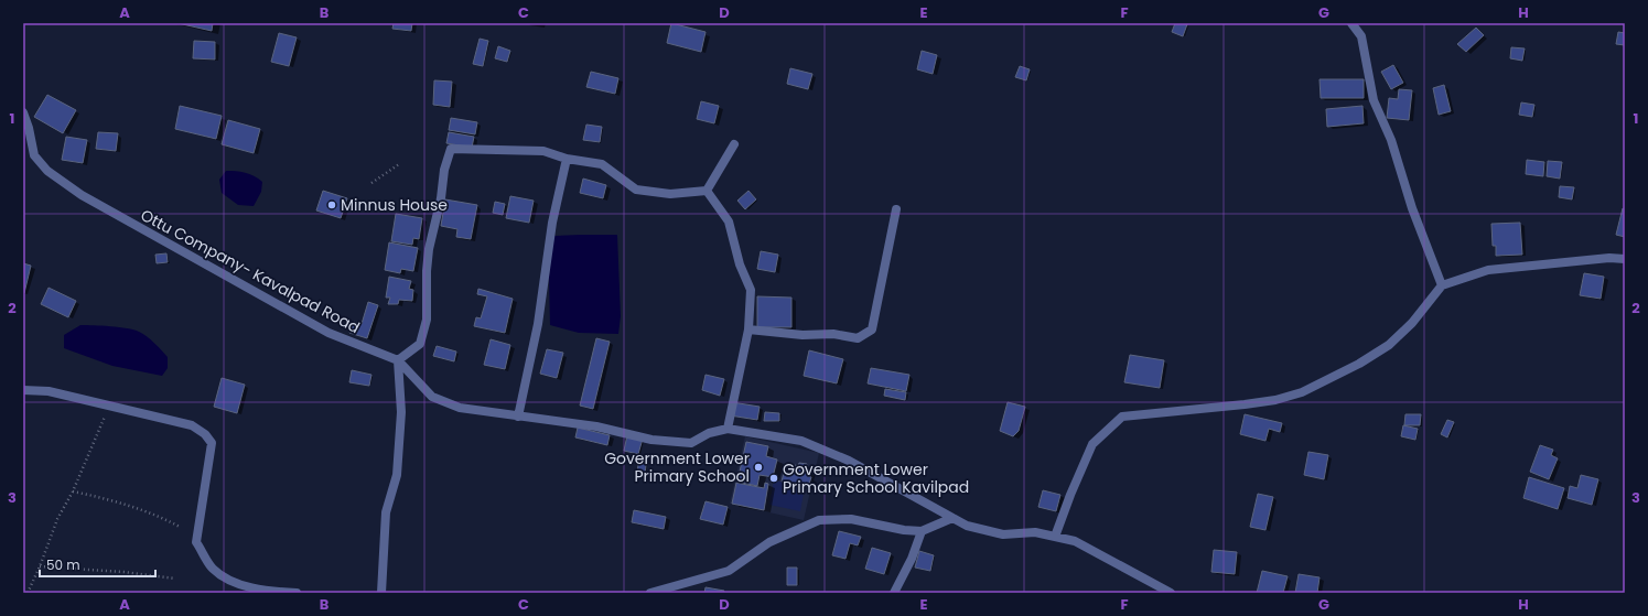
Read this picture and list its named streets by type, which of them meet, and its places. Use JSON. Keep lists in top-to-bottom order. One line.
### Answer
{"streets":{"street":["Ottu Company- Kavalpad Road"]},"places":["Minnus House","Government Lower Primary School","Government Lower Primary School Kavilpad"],"scale_bar":"50 m","grid":{"columns":["A","B","C","D","E","F","G","H"],"rows":["1","2","3"]}}
